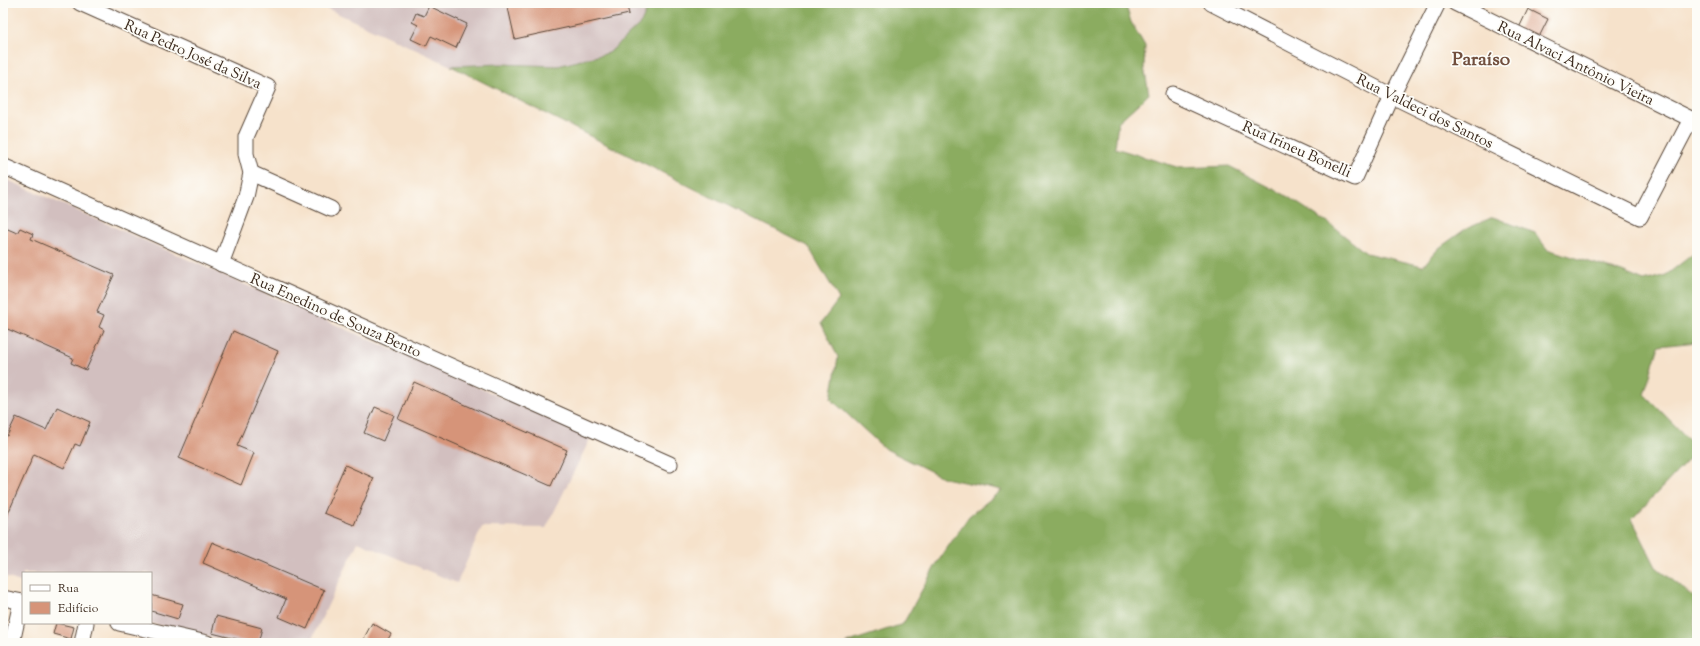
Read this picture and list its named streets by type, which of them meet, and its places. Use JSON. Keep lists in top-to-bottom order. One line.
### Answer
{"streets":{"street":["Rua Pedro José da Silva","Rua Alvaci Antônio Vieira","Rua Valdeci dos Santos","Rua Irineu Bonelli","Rua Enedino de Souza Bento"]},"crossings":[["Rua Pedro José da Silva","Rua Enedino de Souza Bento"],["Rua Alvaci Antônio Vieira","Rua Valdeci dos Santos"],["Rua Valdeci dos Santos","Rua Irineu Bonelli"]],"districts":["Paraíso"],"legend":["Rua","Edifício"]}
